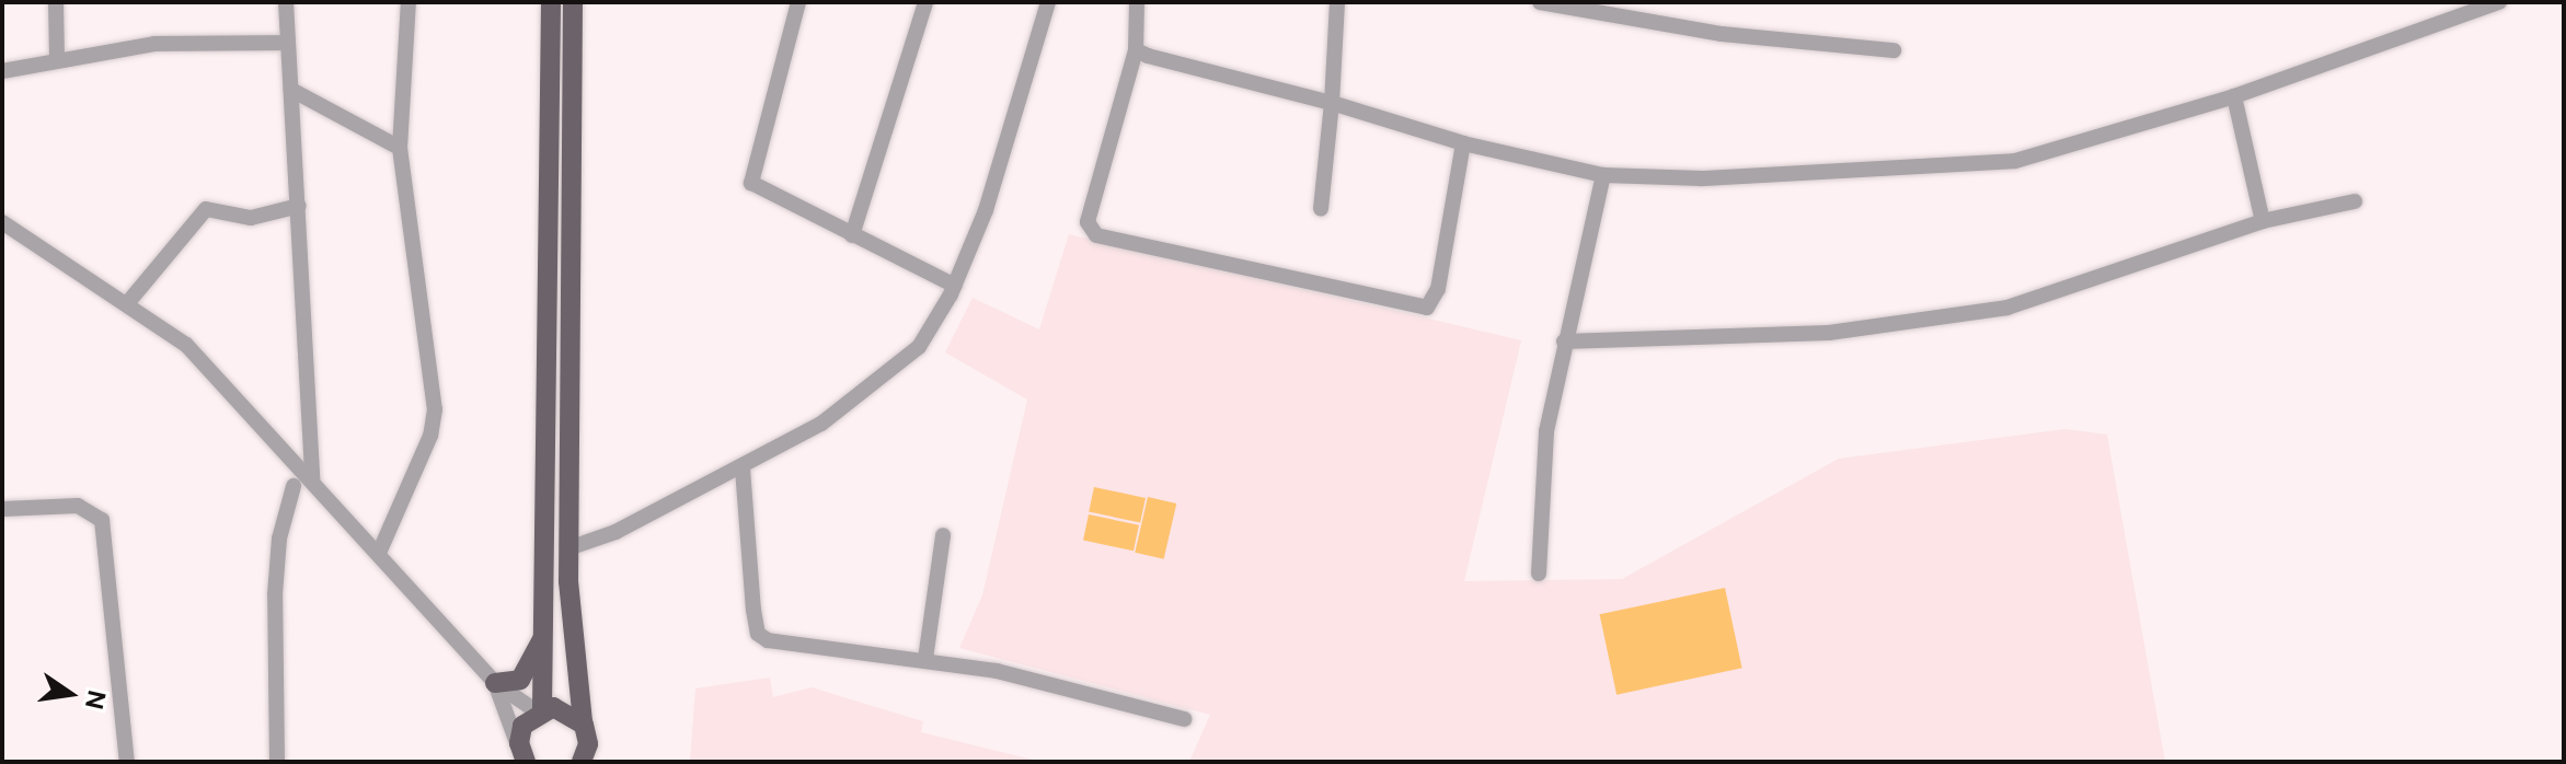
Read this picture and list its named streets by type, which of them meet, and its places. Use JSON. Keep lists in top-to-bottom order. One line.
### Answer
{"north":"right"}
